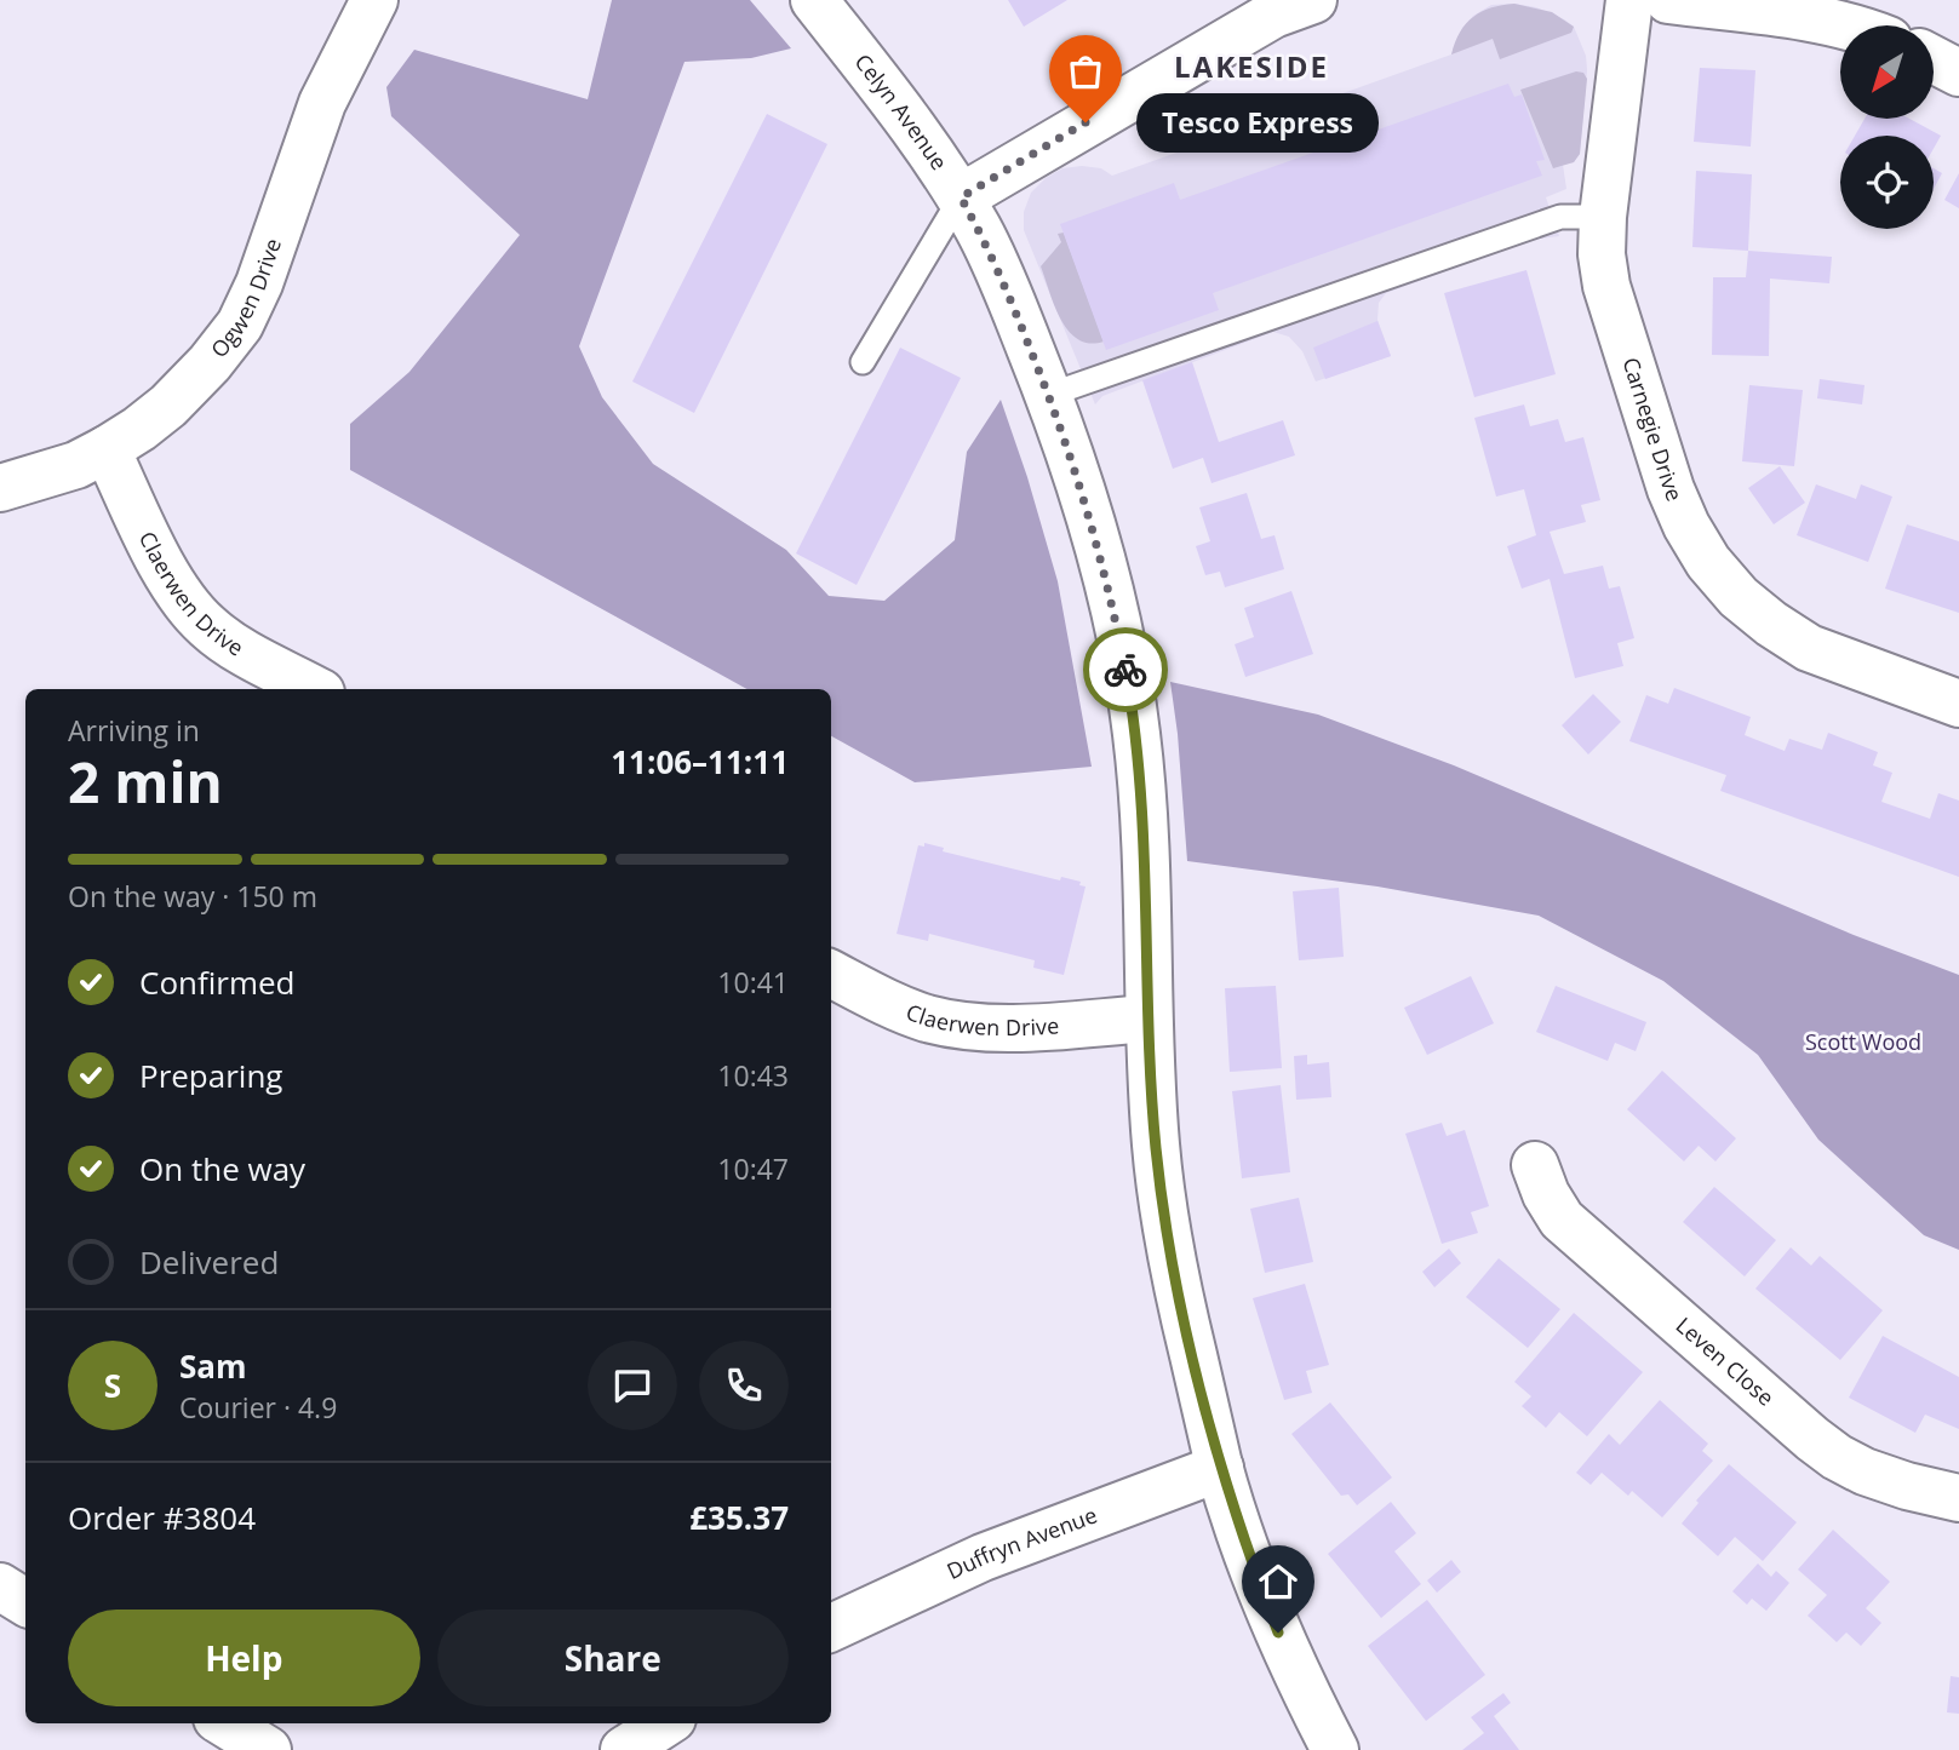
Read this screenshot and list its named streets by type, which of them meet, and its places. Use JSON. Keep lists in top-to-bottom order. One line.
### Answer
{"streets":{"street":["Celyn Avenue","Ogwen Drive","Carnegie Drive","Claerwen Drive","Leven Close","Duffryn Avenue"]},"crossings":[["Celyn Avenue","Claerwen Drive"],["Celyn Avenue","Duffryn Avenue"],["Ogwen Drive","Claerwen Drive"]],"districts":["LAKESIDE"],"parks":["Scott Wood"],"places":["Tesco Express"],"north":"bottom left","page":{"bubble":"Tesco Express","heading":["2 min","Arriving in","11:06–11:11"],"panel":["Sam","Courier · 4.9","Order #3804","£35.37"],"bar":"On the way · 150 m","list":[["Confirmed","10:41"],["Preparing","10:43"],["On the way","10:47"],"Delivered"],"round":"S","buttons":["Help","Share"]}}
